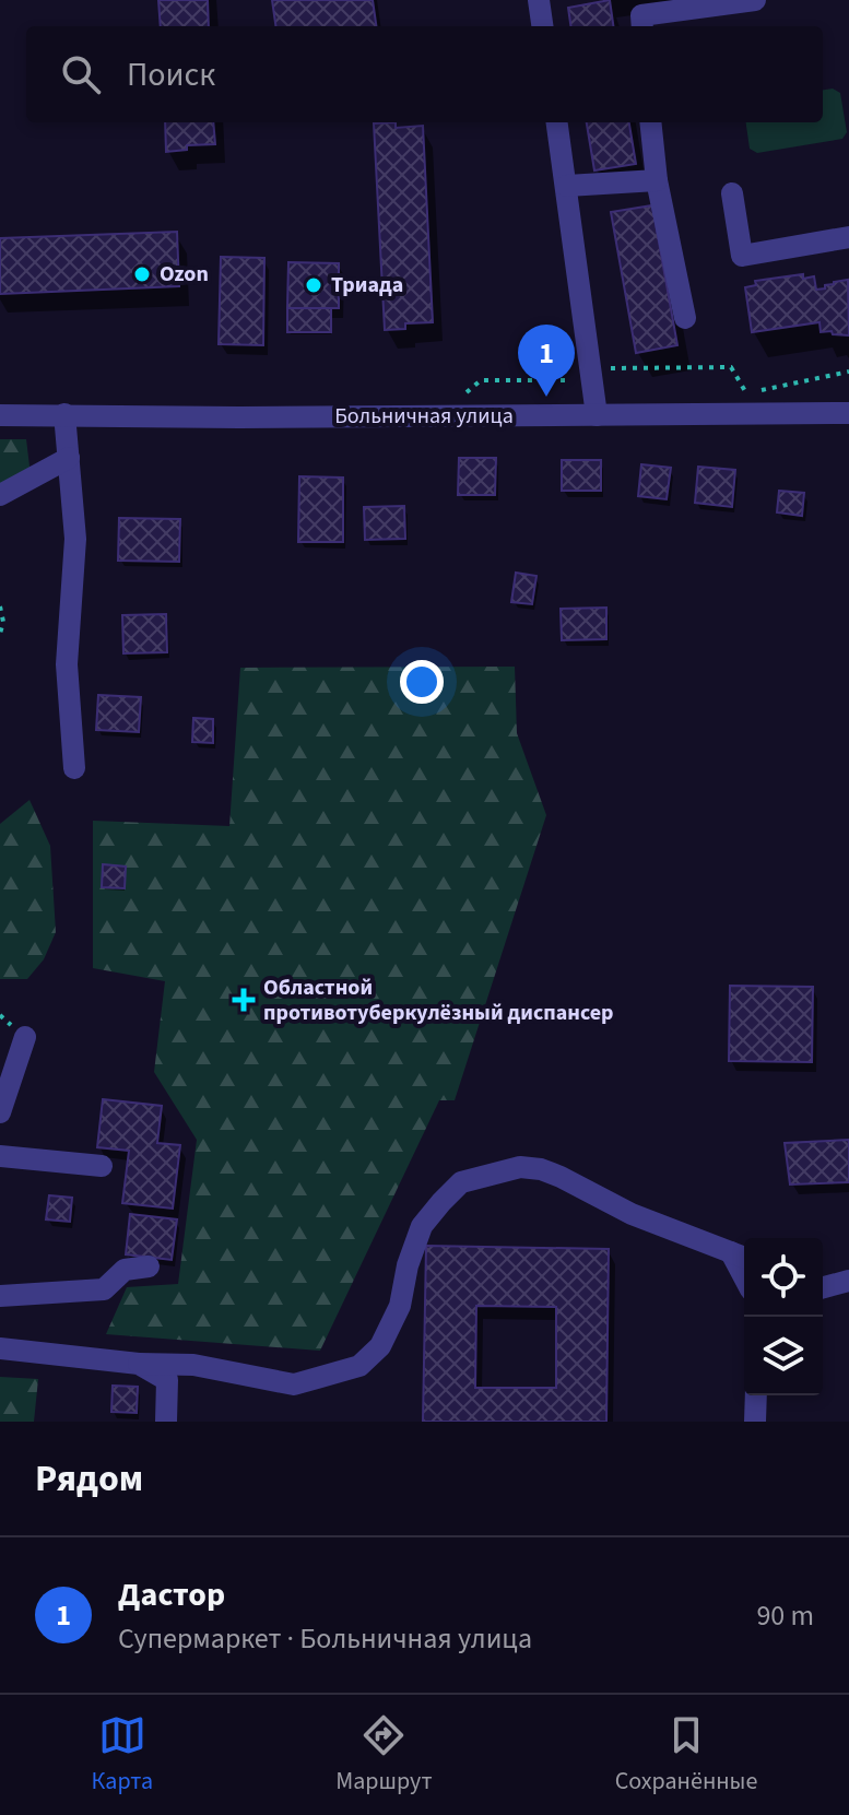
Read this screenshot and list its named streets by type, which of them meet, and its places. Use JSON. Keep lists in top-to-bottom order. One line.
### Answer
{"streets":{"street":["Больничная улица"]},"places":{"other":["Ozon","Триада"],"health":["Областной противотуберкулёзный диспансер"]},"page":{"search":"Поиск","pins":"1","heading":"Рядом","list":[{"mark":"1","name":"Дастор","note":"Супермаркет · Больничная улица","value":"90 m"}],"nav":["Карта","Маршрут","Сохранённые"]}}
